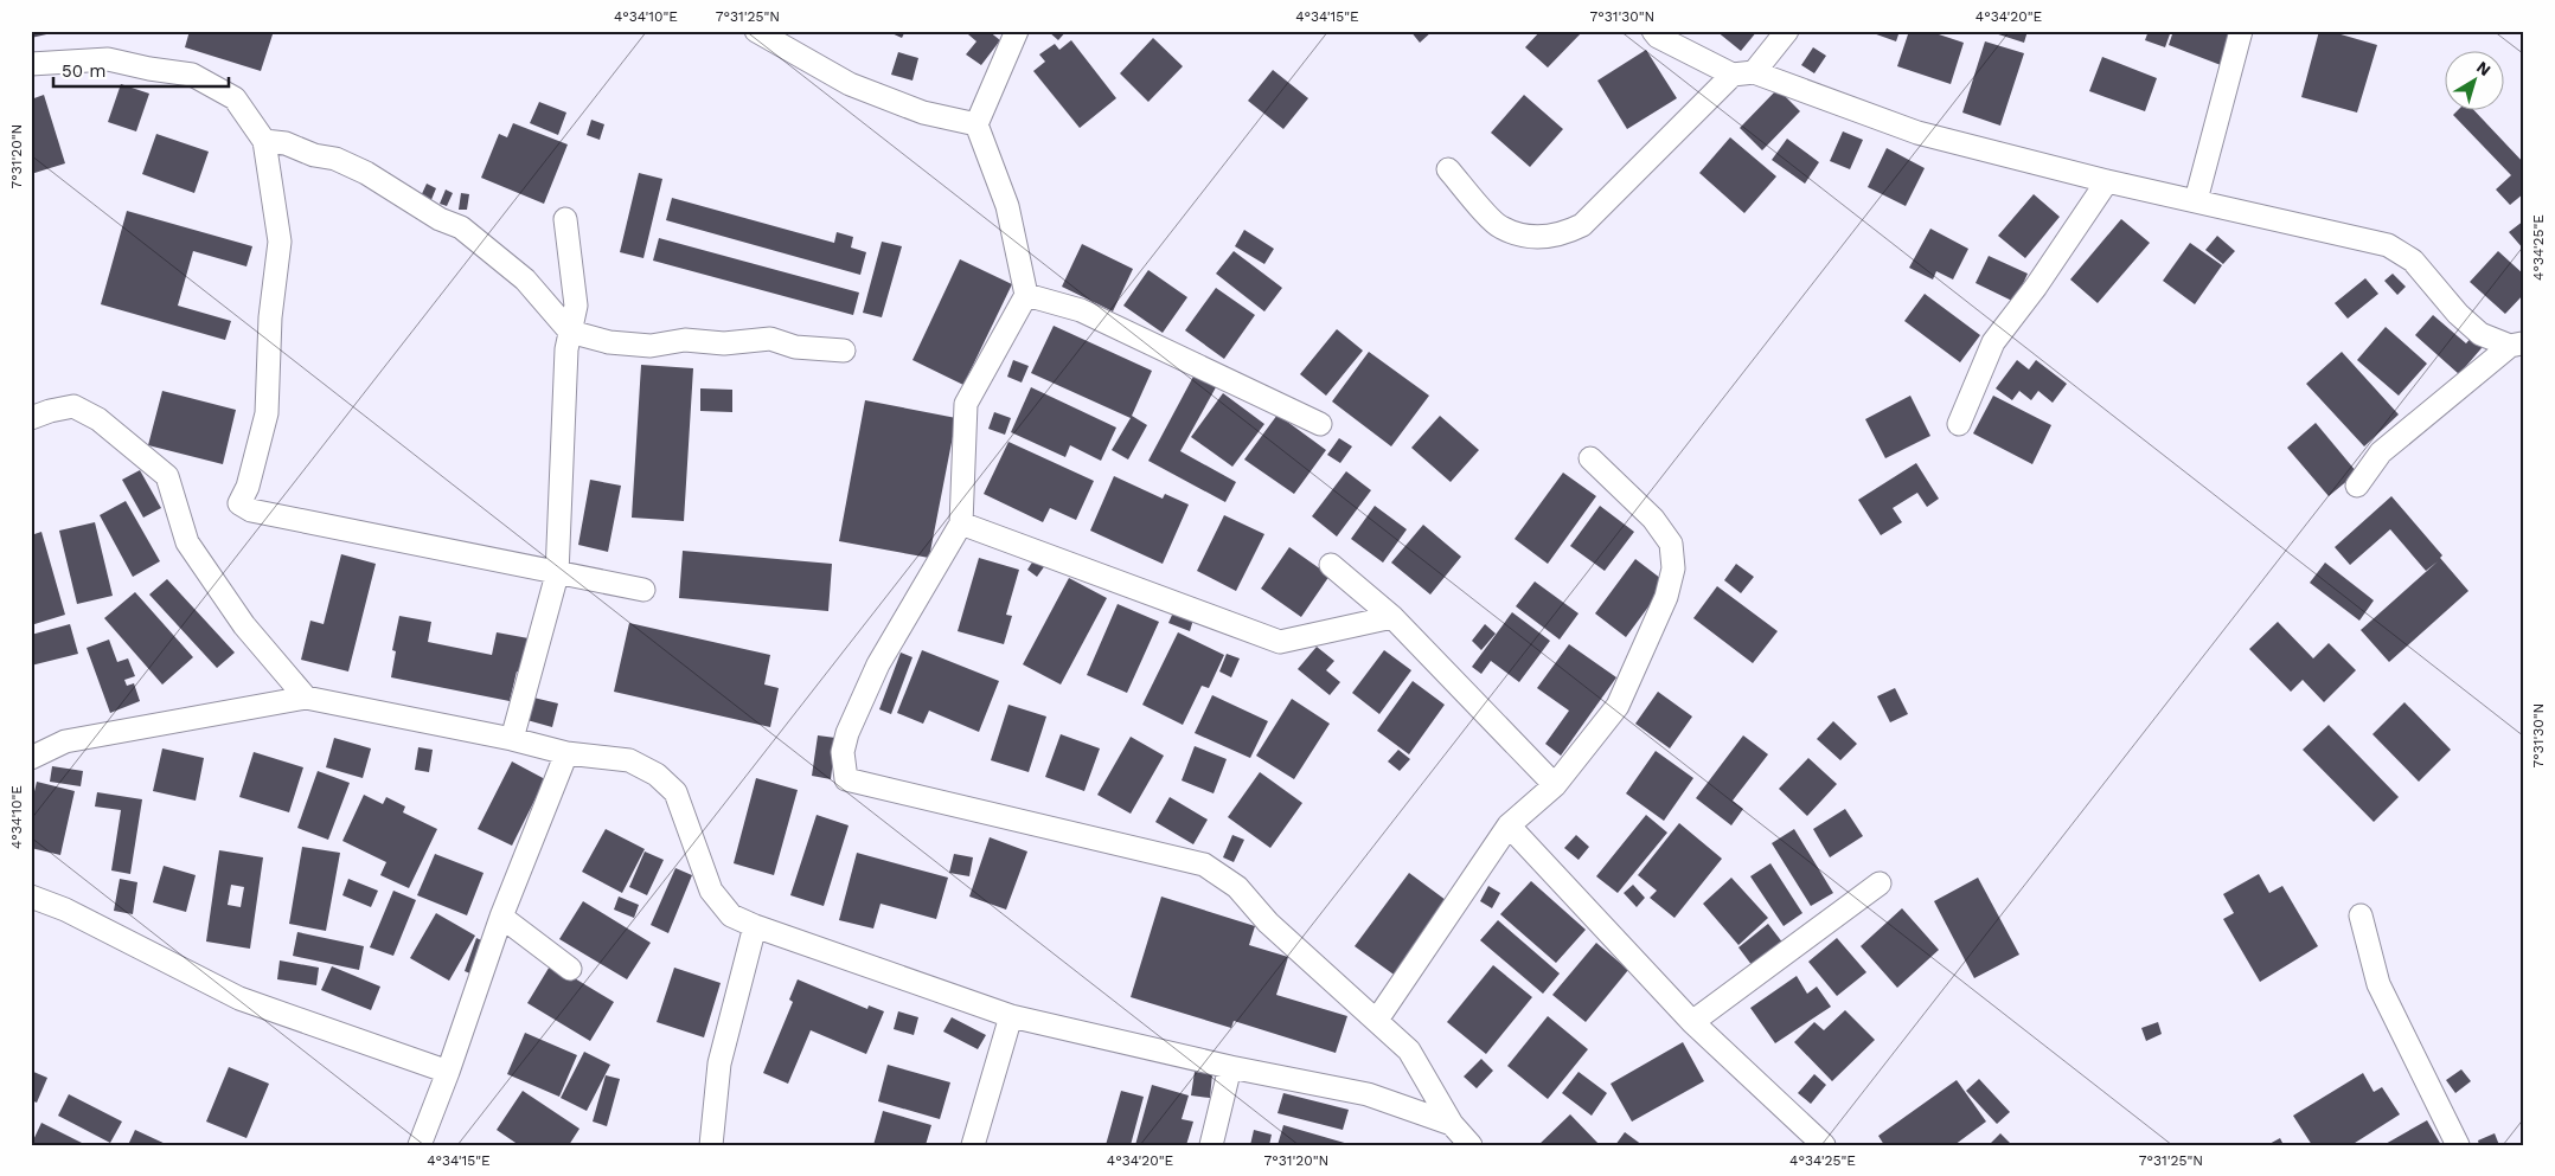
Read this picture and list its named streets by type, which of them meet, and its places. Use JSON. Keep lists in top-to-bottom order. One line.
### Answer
{"scale_bar":"50 m","north":"top right","coordinates":["4°34'10\"E","7°31'25\"N","4°34'15\"E","7°31'30\"N","4°34'20\"E","7°31'20\"N","4°34'25\"E"]}
